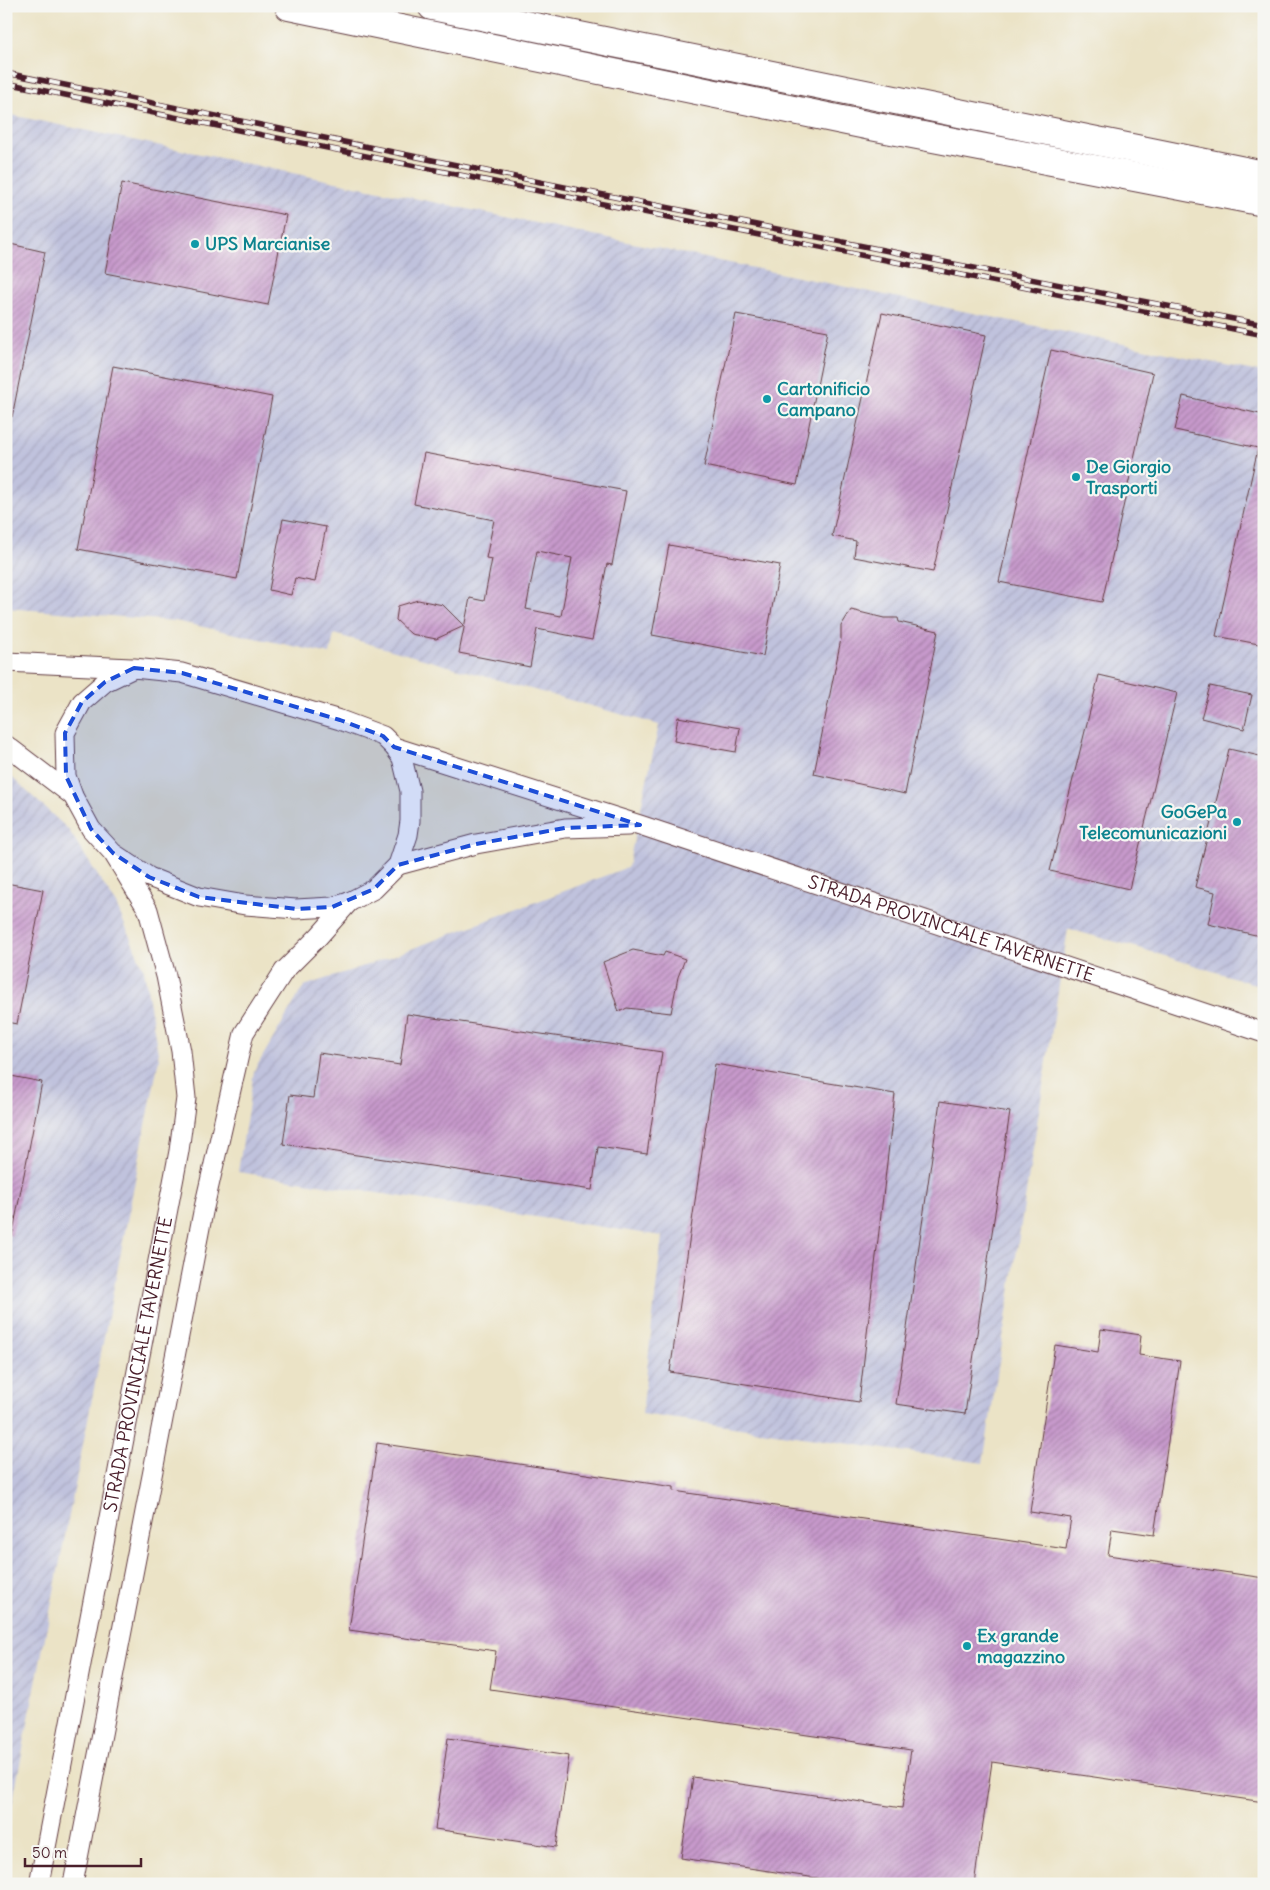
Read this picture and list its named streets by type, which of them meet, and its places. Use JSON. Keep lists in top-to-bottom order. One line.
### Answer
{"streets":{"street":["STRADA PROVINCIALE TAVERNETTE"]},"places":["UPS Marcianise","Cartonificio Campano","De Giorgio Trasporti","GoGePa Telecomunicazioni","Ex grande magazzino"],"scale_bar":"50 m"}
